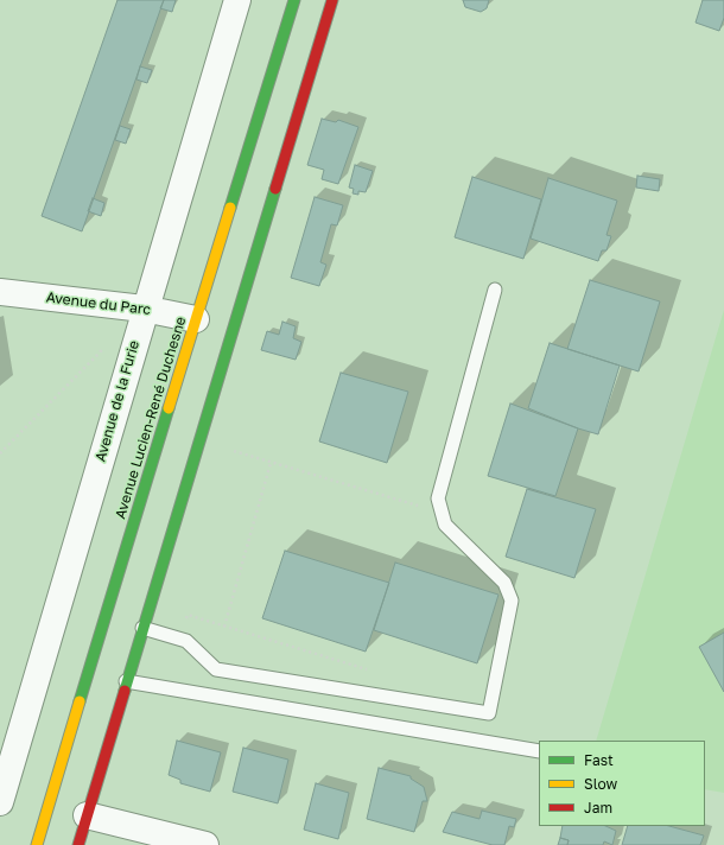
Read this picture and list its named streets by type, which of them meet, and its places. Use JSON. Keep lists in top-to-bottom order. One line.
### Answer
{"streets":{"main road":["Avenue Lucien-René Duchesne"],"street":["Avenue du Parc","Avenue de la Furie"]},"crossings":[["Avenue du Parc","Avenue de la Furie"],["Avenue du Parc","Avenue Lucien-René Duchesne"]],"legend":["Fast","Slow","Jam"]}
